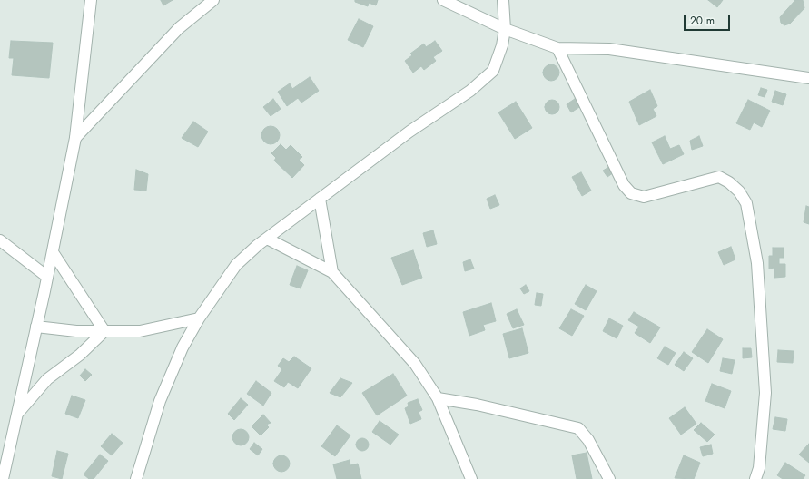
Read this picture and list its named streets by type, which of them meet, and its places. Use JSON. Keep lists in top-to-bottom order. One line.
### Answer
{"scale_bar":"20 m"}
